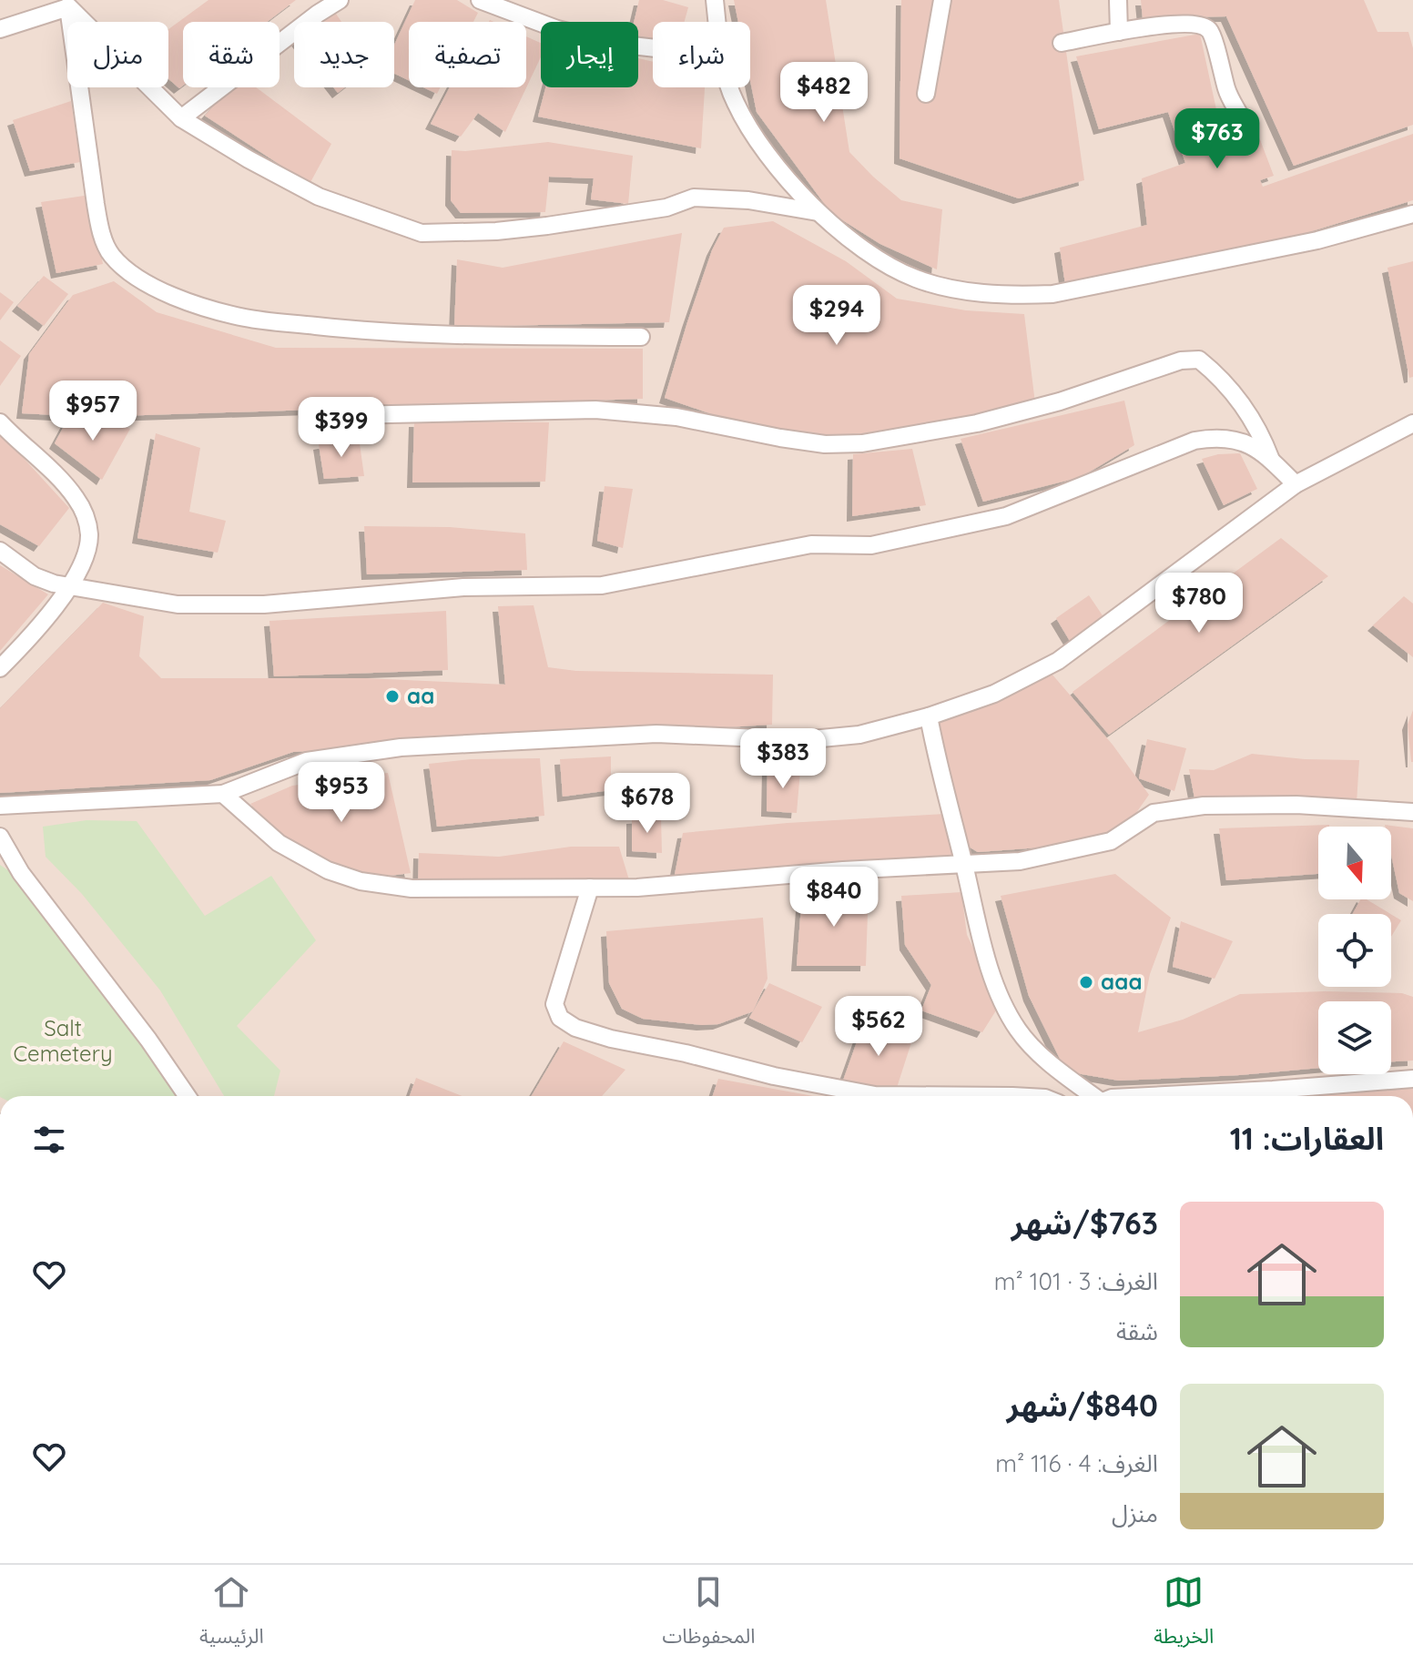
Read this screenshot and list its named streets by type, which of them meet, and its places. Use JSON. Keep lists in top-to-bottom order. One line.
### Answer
{"parks":["Salt Cemetery"],"places":["aa","aaa"],"north":"bottom","page":{"chip":["شراء","إيجار","تصفية","جديد","شقة","منزل"],"price":["$482","$763","$294","$957","$399","$780","$383","$953","$678","$840","$562"],"heading":"العقارات: 11","list":[{"name":"$763/شهر","note":"الغرف: 3 · 101 m² · شقة"},{"name":"$840/شهر","note":"الغرف: 4 · 116 m² · منزل"}],"tabs":["الخريطة","المحفوظات","الرئيسية"]}}
